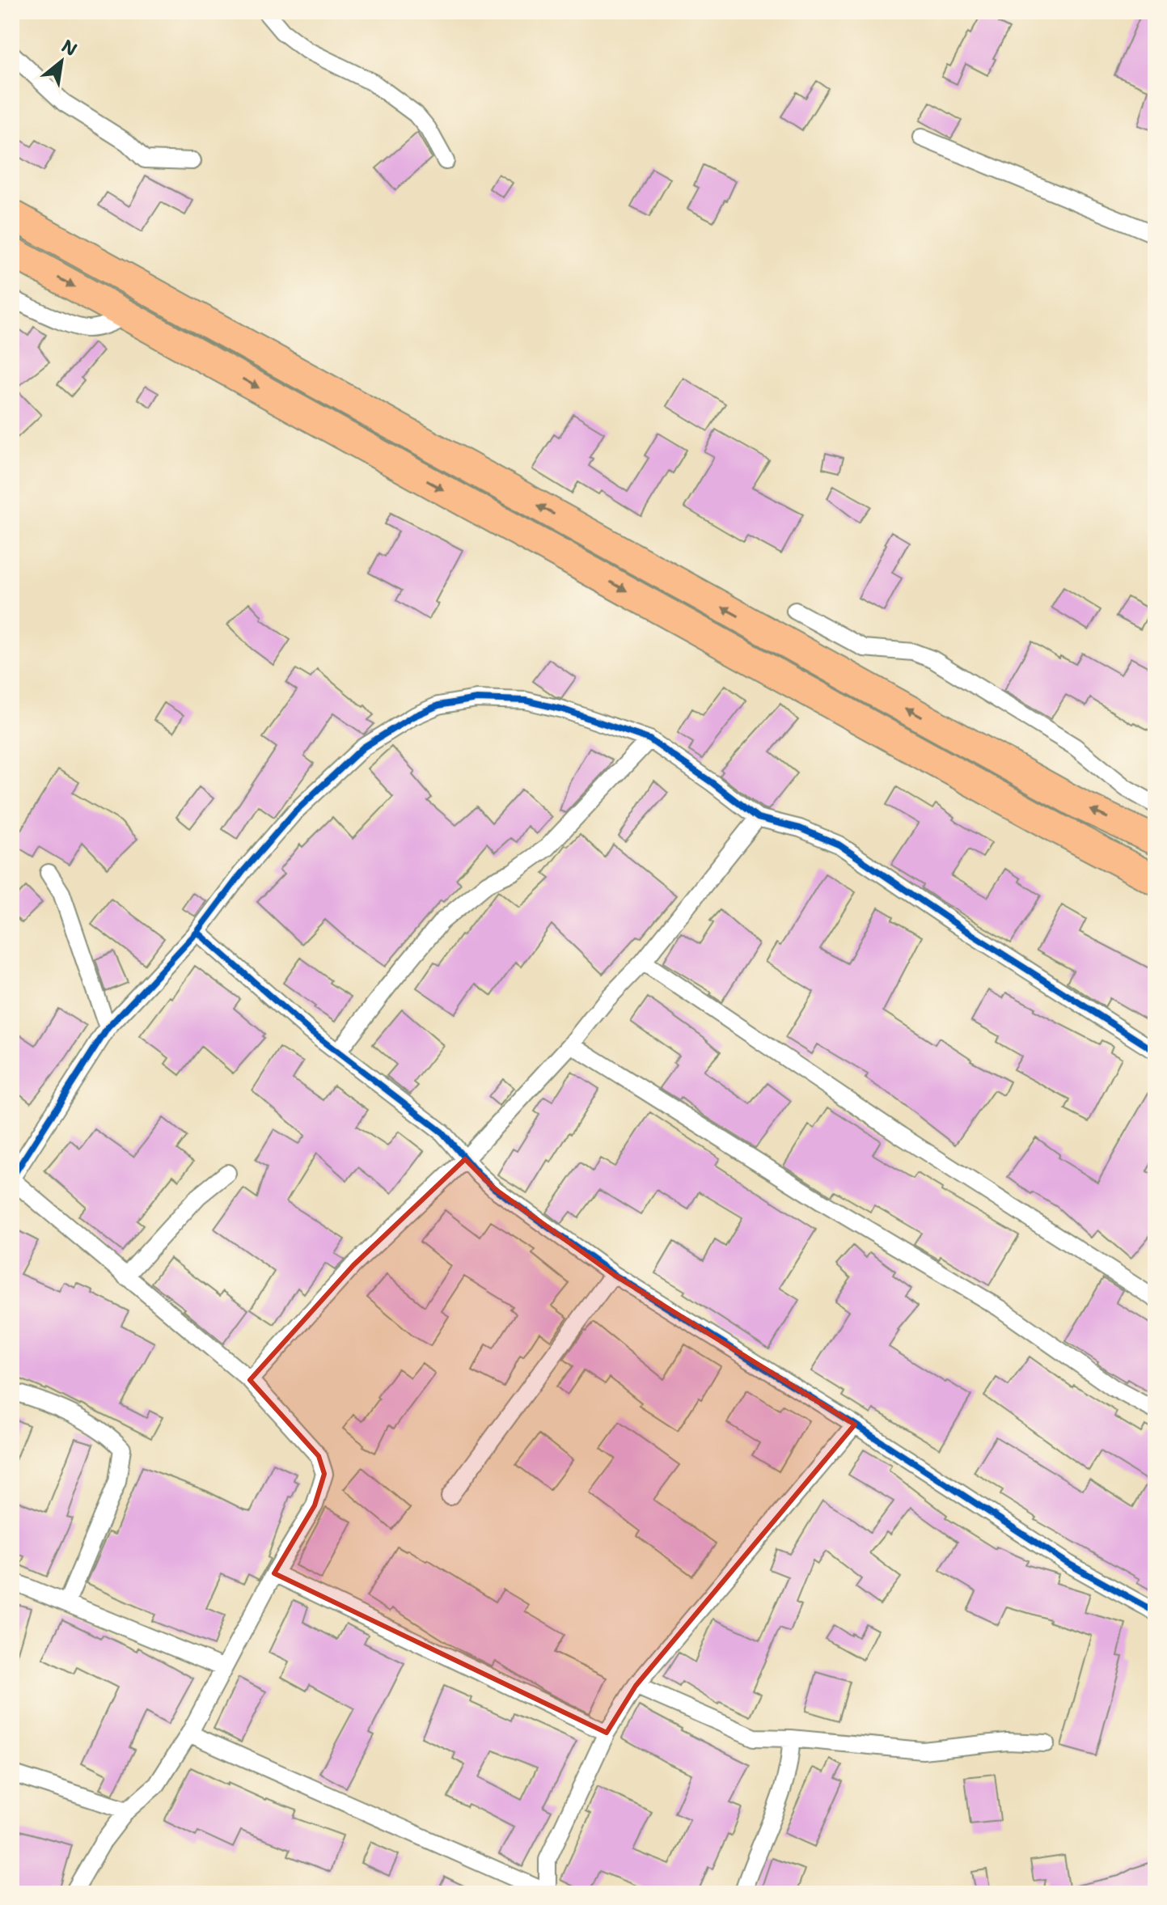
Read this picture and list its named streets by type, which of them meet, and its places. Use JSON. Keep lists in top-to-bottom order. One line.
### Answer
{"north":"top right"}
